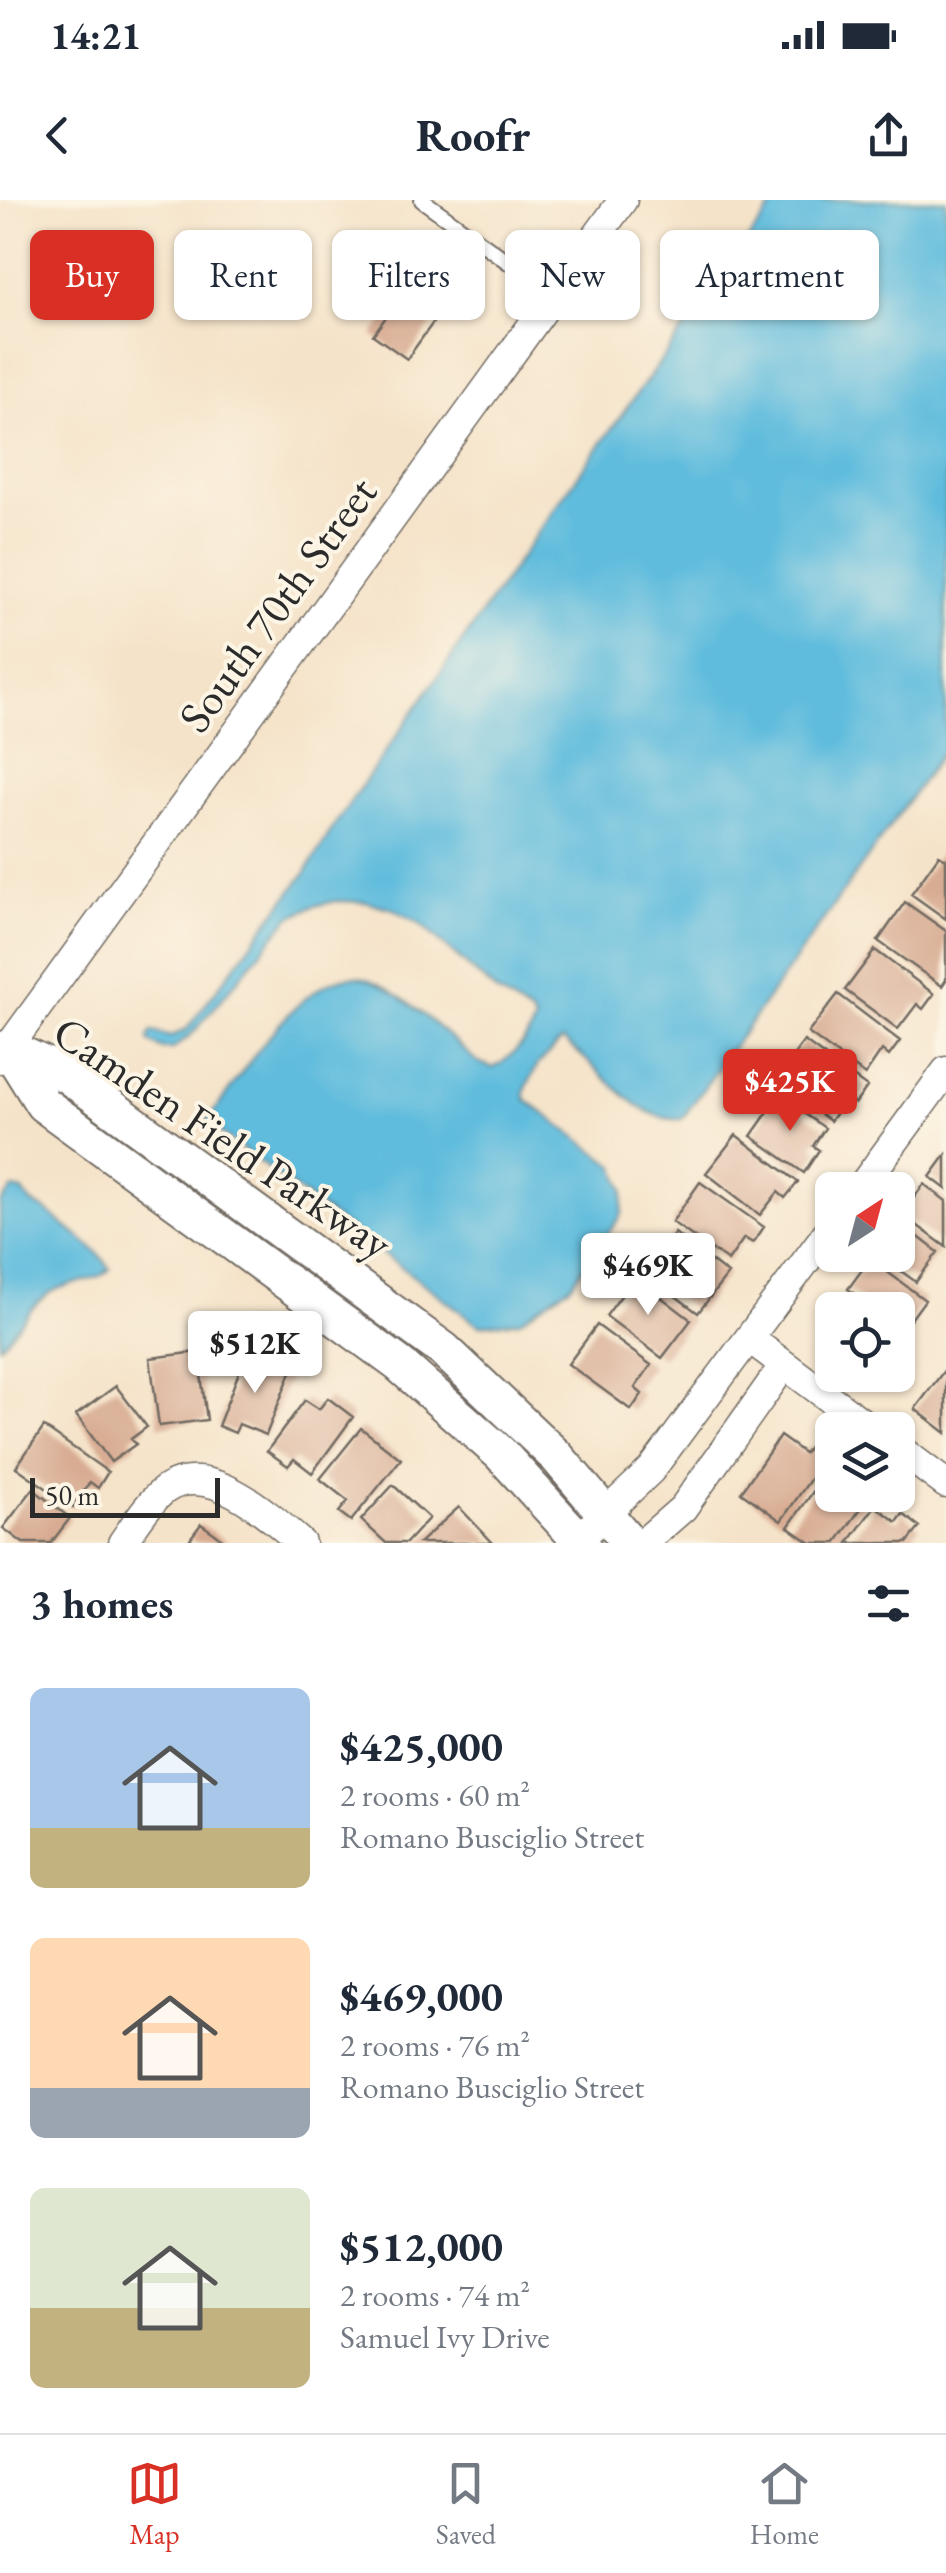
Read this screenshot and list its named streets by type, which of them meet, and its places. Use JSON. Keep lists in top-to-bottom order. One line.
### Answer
{"streets":{"street":["South 70th Street","Camden Field Parkway"]},"crossings":[["South 70th Street","Camden Field Parkway"]],"scale_bar":"50 m","north":"top right","page":{"status":"14:21","header":"Roofr","chip":["Buy","Rent","Filters","New","Apartment"],"price":["$425K","$469K","$512K"],"scale":"50 m","heading":"3 homes","list":[{"name":"$425,000","note":"2 rooms · 60 m² · Romano Busciglio Street"},{"name":"$469,000","note":"2 rooms · 76 m² · Romano Busciglio Street"},{"name":"$512,000","note":"2 rooms · 74 m² · Samuel Ivy Drive"}],"tabs":["Map","Saved","Home"]}}
